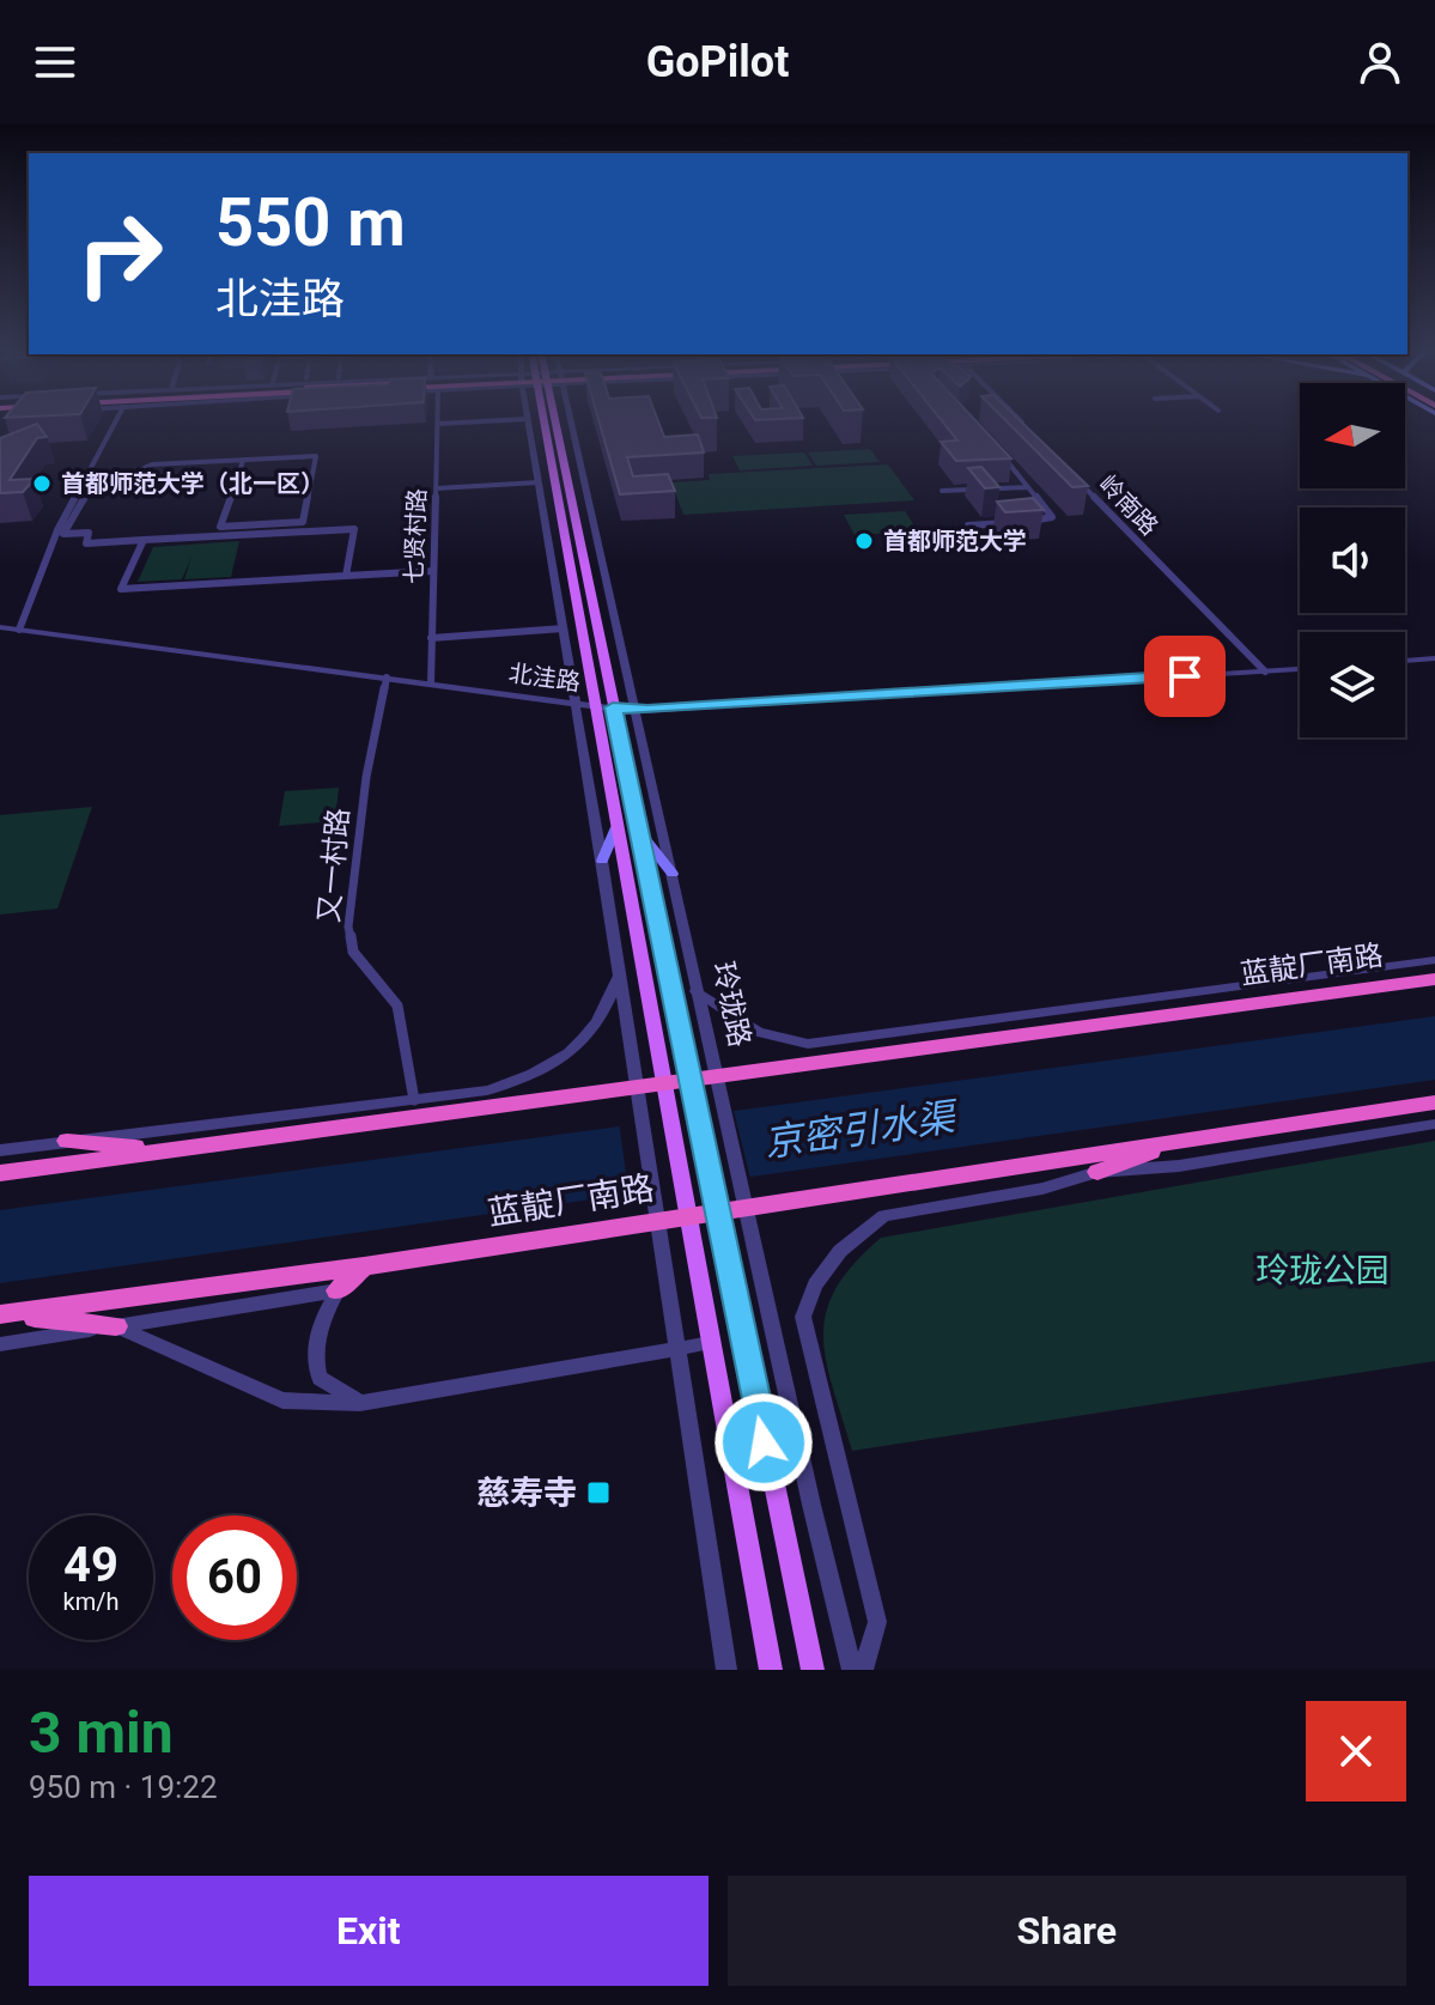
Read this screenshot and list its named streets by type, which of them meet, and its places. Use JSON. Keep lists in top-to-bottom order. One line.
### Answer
{"streets":{"highway":["蓝靛厂南路"],"main road":["玲珑路"],"street":["岭南路","七贤村路","北洼路","又一村路"]},"crossings":[["岭南路","北洼路"],["七贤村路","北洼路"],["北洼路","又一村路"],["北洼路","玲珑路"]],"water":["京密引水渠"],"parks":["玲珑公园"],"places":{"other":["首都师范大学（北一区）","首都师范大学"],"transit":["慈寿寺"]},"north":"left","page":{"header":"GoPilot","turn":["550 m","北洼路"],"speed":"49 km/h","limit":"60","heading":["3 min","950 m · 19:22"],"buttons":["Exit","Share"]}}
